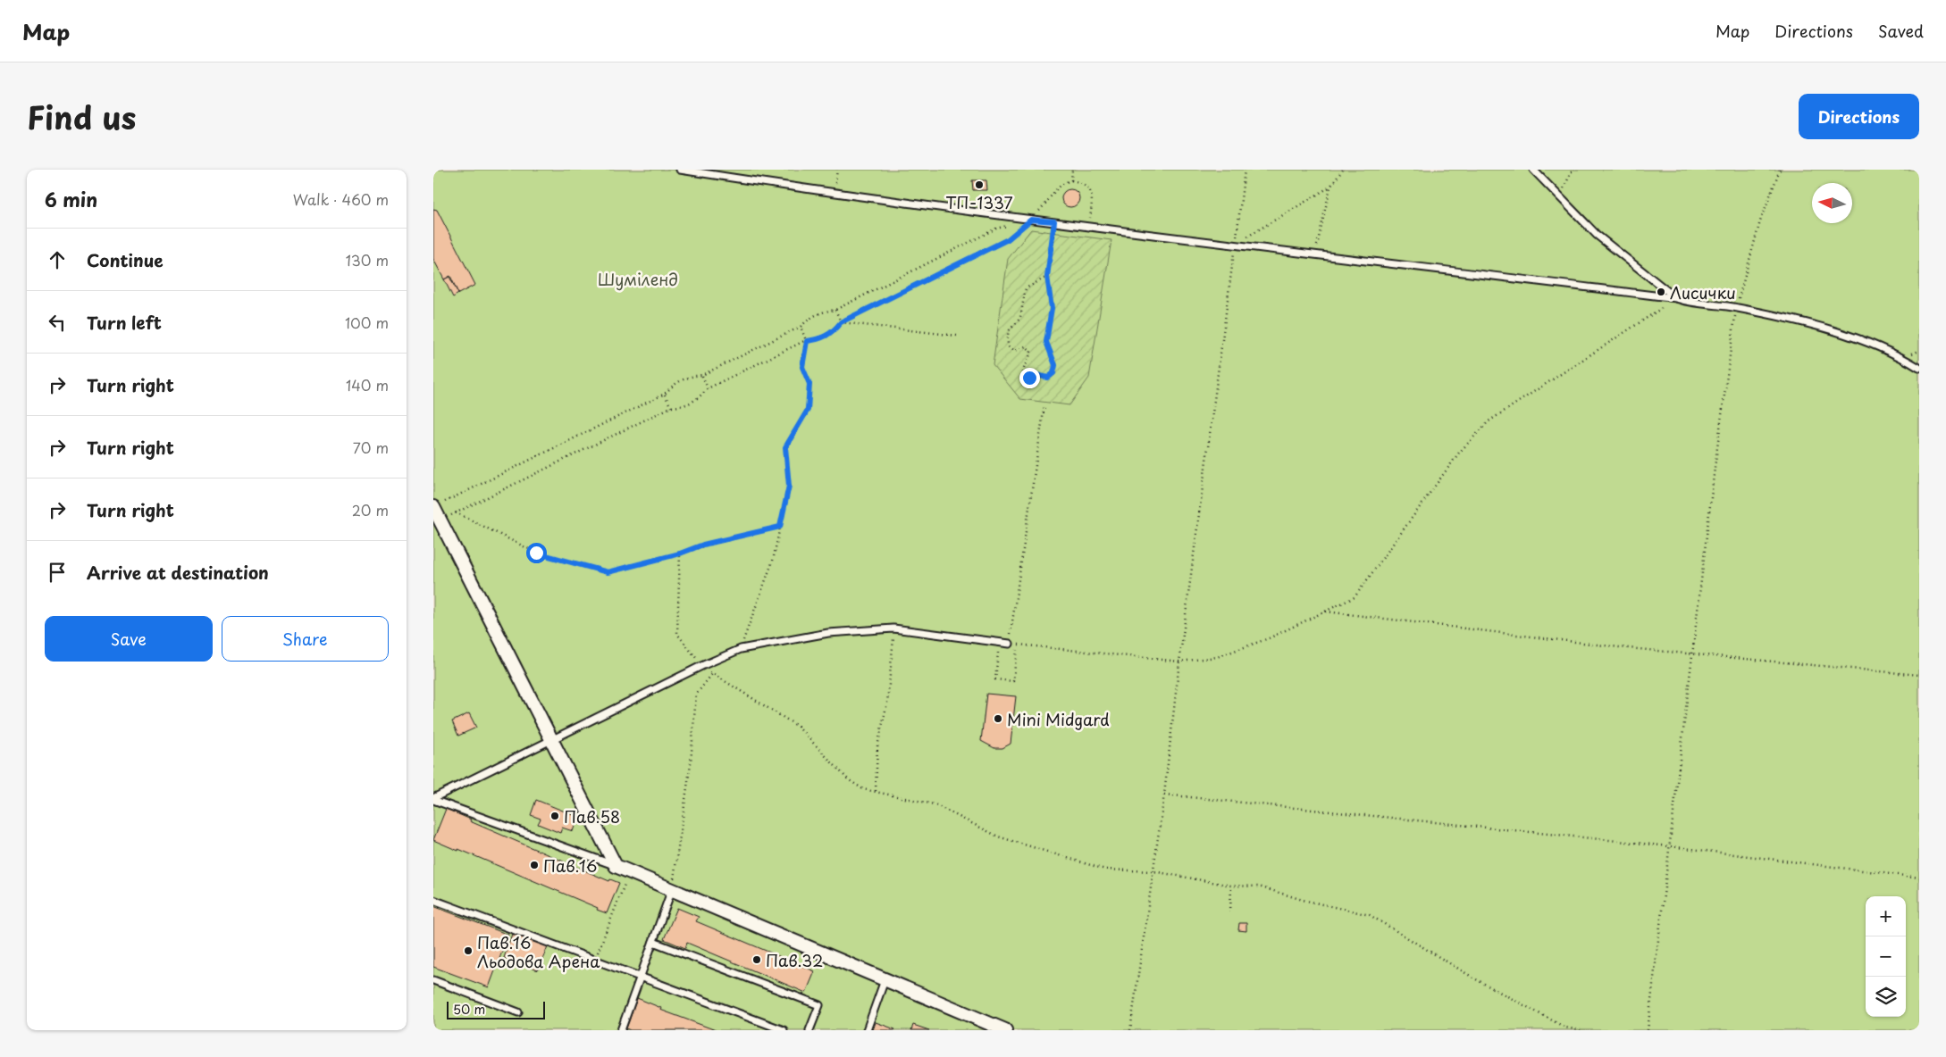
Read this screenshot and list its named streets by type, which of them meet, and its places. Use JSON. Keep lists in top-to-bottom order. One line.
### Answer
{"parks":["Шуміленд"],"places":["ТП-1337","Лисички","Mini Midgard","Пав.58","Пав.16","Пав.16 Льодова Арена","Пав.32"],"scale_bar":"50 m","north":"left","page":{"header":"Map","nav":["Map","Directions","Saved"],"title":"Find us","buttons":["Directions",["Save","Share"]],"heading":["6 min","Walk · 460 m"],"list":[["Continue","130 m"],["Turn left","100 m"],["Turn right","140 m"],["Turn right","70 m"],["Turn right","20 m"],"Arrive at destination"],"map_buttons":["+","−"],"scale":"50 m"}}
